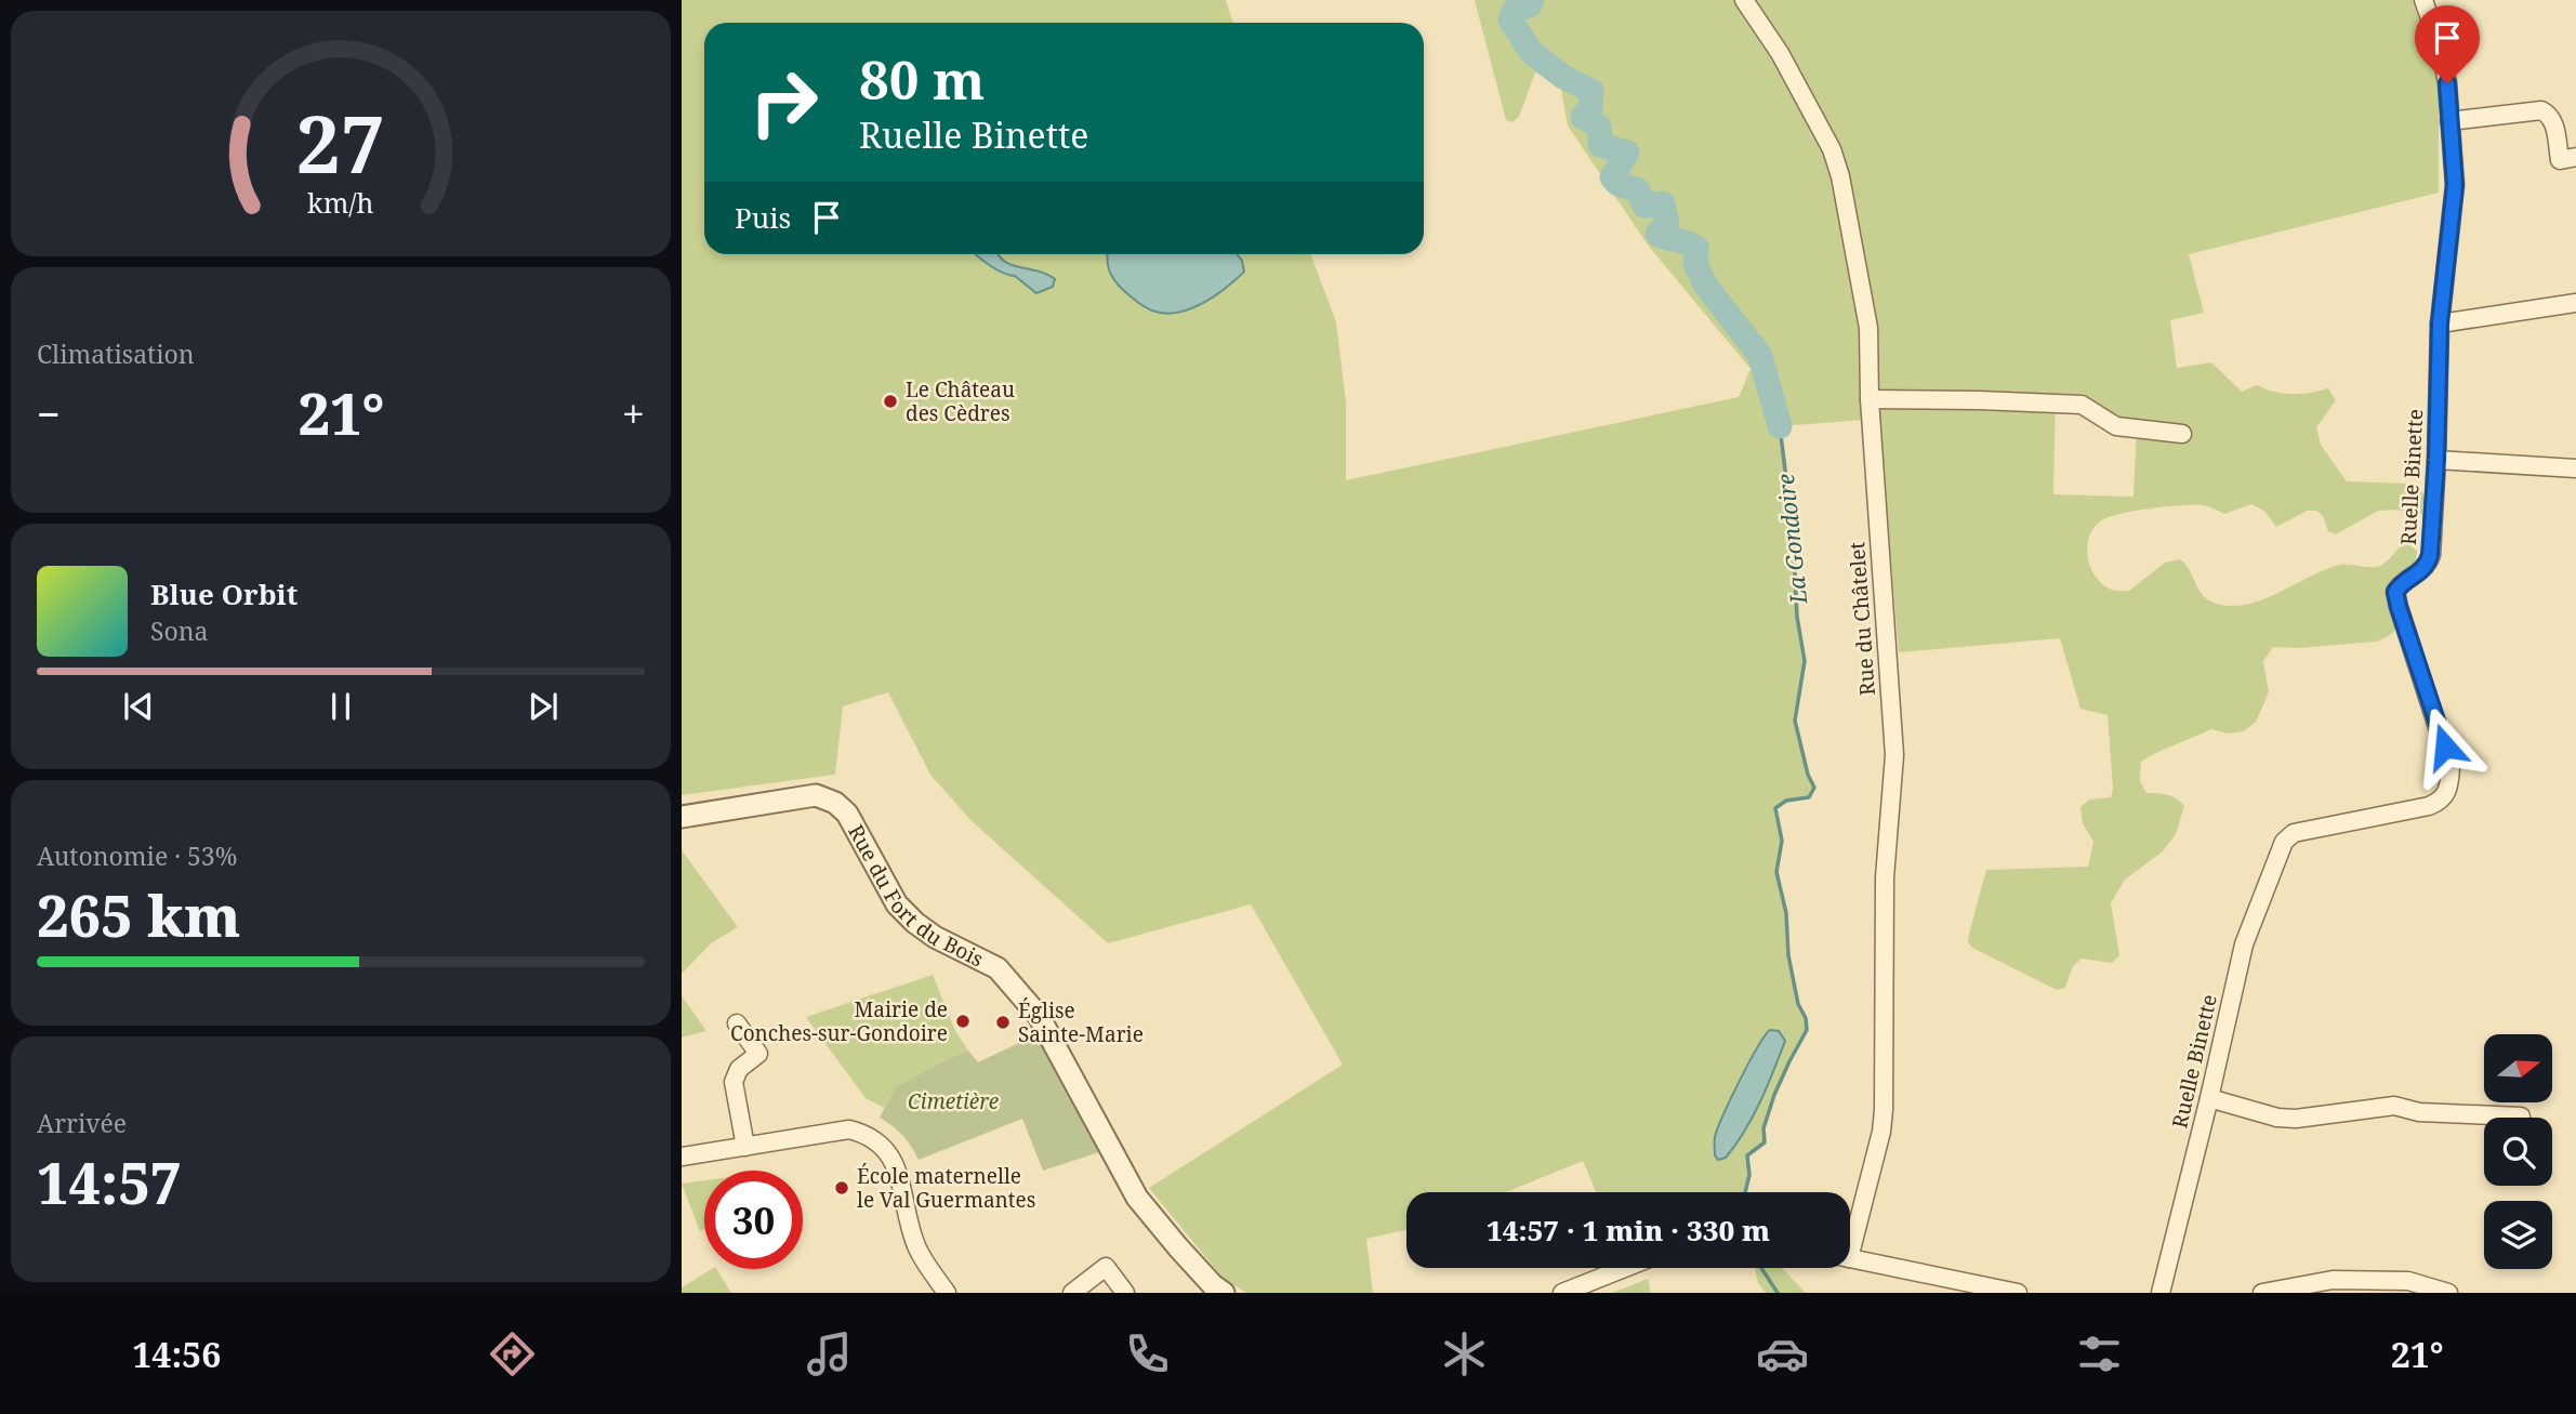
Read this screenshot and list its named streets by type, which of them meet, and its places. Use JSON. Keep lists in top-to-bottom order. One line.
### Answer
{"streets":{"street":["Ruelle Binette","Rue du Châtelet","Rue du Fort du Bois"]},"water":["La Gondoire"],"parks":["Cimetière"],"places":["Le Château des Cèdres","Mairie de Conches-sur-Gondoire","Église Sainte-Marie","École maternelle le Val Guermantes"],"north":"right","page":{"turn":["80 m","Ruelle Binette"],"then":"Puis","tile":["Climatisation",["Autonomie · 53%","265 km"],["Arrivée","14:57"]],"heat":["−","21°","+"],"song":["Blue Orbit","Sona"],"limit":"30","trip":"14:57 · 1 min · 330 m","tabs":["14:56","21°"],"gauge":["27","km/h"]}}
